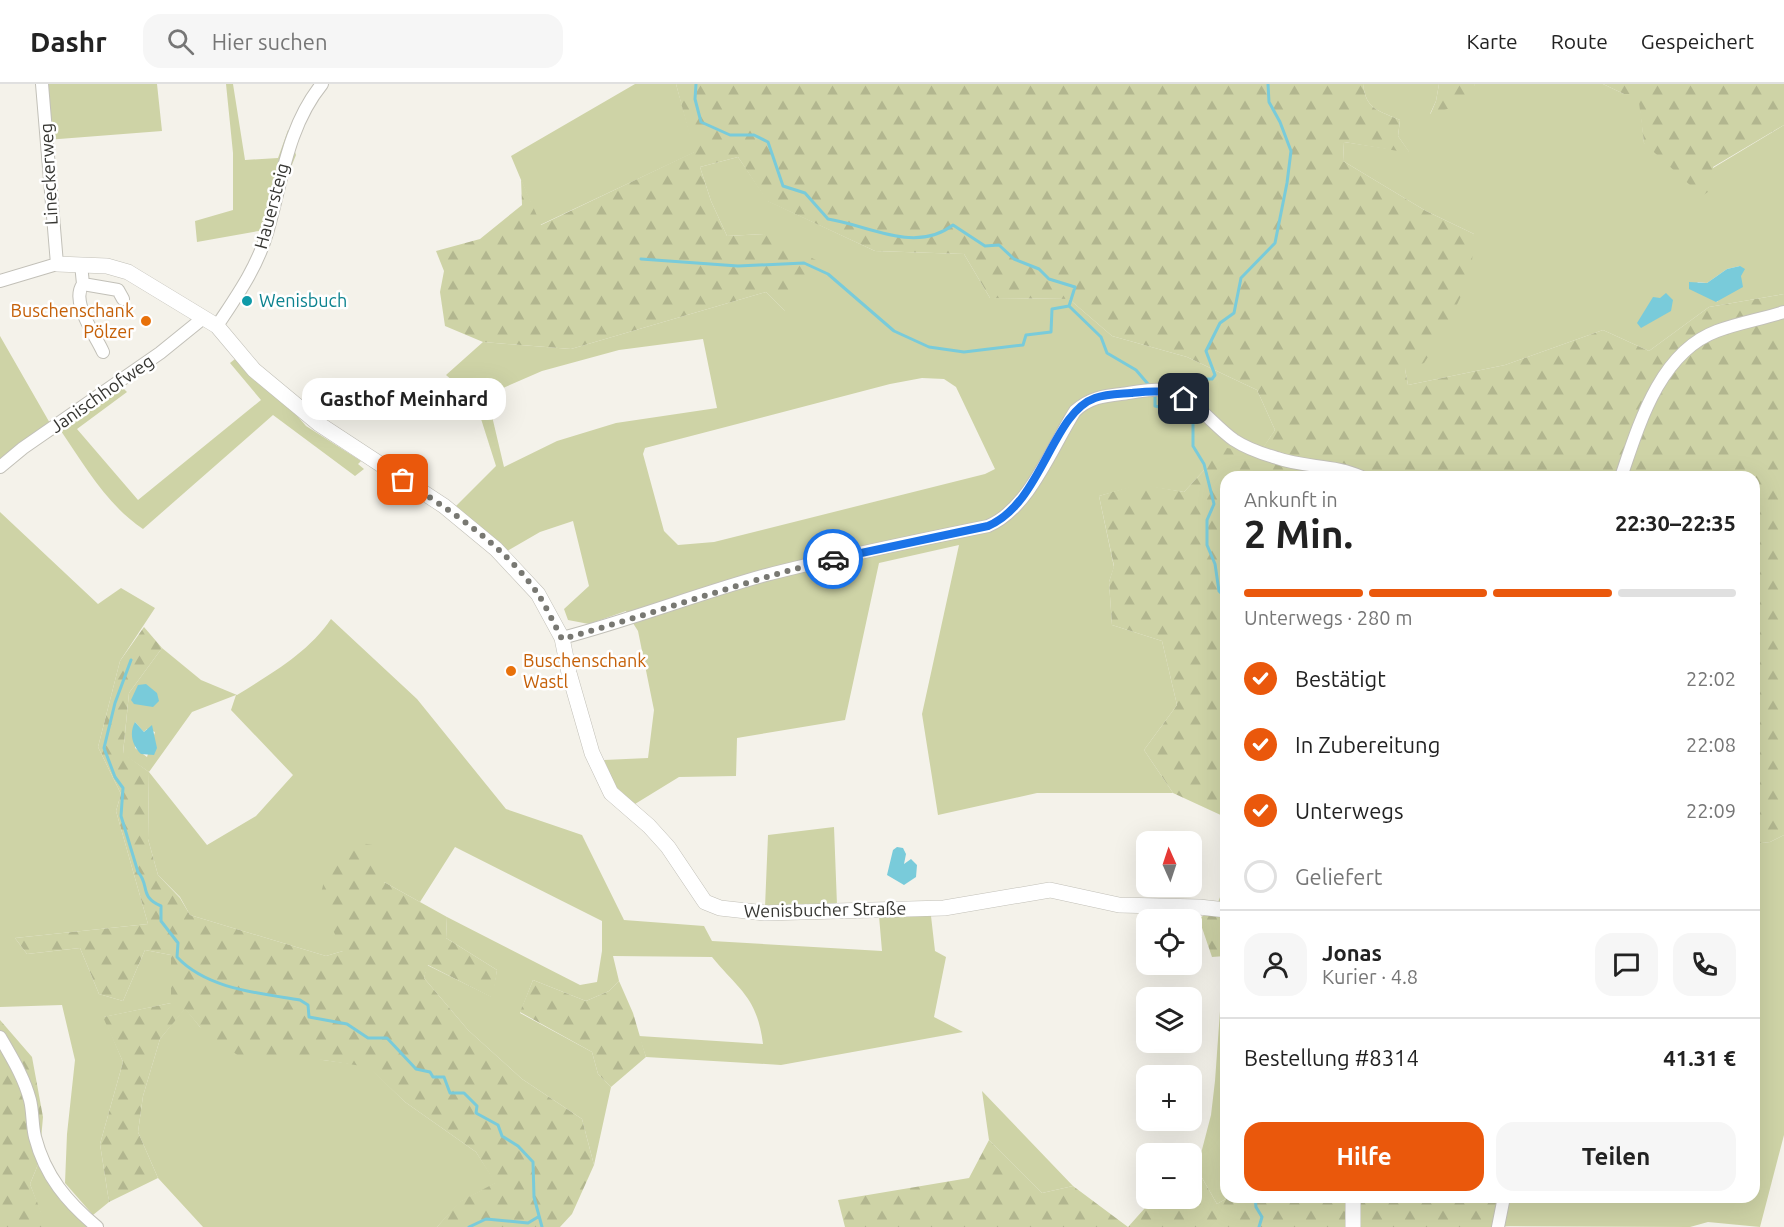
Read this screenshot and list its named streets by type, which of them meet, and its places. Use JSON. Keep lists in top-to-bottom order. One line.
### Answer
{"streets":{"street":["Lineckerweg","Hauersteig","Janischhofweg","Wenisbucher Straße"]},"crossings":[["Lineckerweg","Wenisbucher Straße"],["Hauersteig","Wenisbucher Straße"],["Janischhofweg","Wenisbucher Straße"]],"places":["Wenisbuch","Buschenschank Pölzer","Gasthof Meinhard","Buschenschank Wastl"],"north":"top","page":{"header":"Dashr","search":"Hier suchen","nav":["Karte","Route","Gespeichert"],"bubble":"Gasthof Meinhard","heading":["2 Min.","Ankunft in","22:30–22:35"],"panel":["Jonas","Kurier · 4.8","Bestellung #8314","41.31 €"],"bar":"Unterwegs · 280 m","list":[["Bestätigt","22:02"],["In Zubereitung","22:08"],["Unterwegs","22:09"],"Geliefert"],"map_buttons":["+","−"],"buttons":["Hilfe","Teilen"]}}
